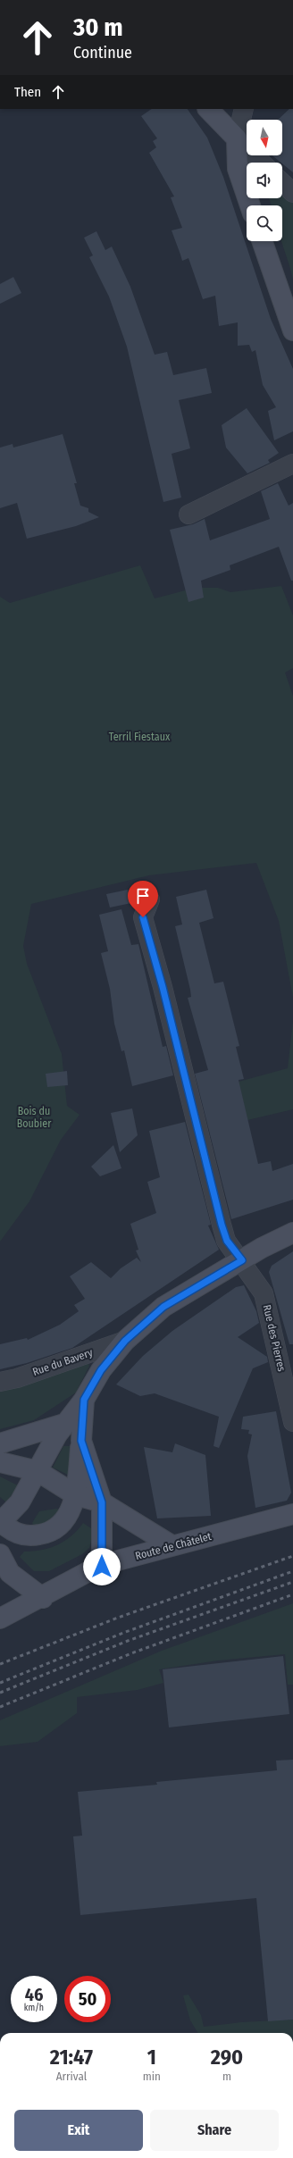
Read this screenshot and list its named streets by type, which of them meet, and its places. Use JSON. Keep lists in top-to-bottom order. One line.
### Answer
{"streets":{"main road":["Route de Châtelet"],"street":["Rue des Pierres","Rue du Bavery"]},"parks":["Terril Fiestaux","Bois du Boubier"],"north":"bottom","page":{"turn":["30 m","Continue"],"then":"Then","speed":"46 km/h","limit":"50","eta":["21:47","Arrival","1","min","290","m"],"buttons":["Exit","Share"]}}
